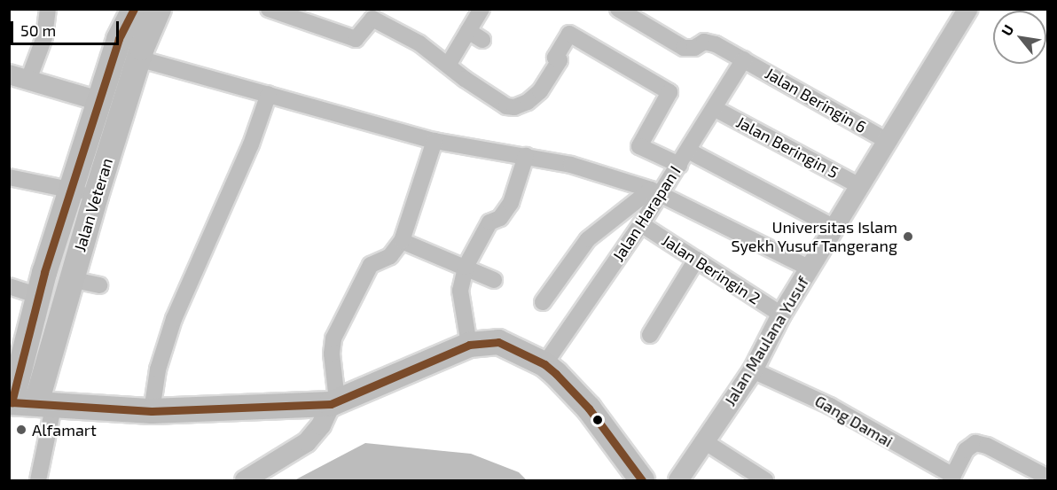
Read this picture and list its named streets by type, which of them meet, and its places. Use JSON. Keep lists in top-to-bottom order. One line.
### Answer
{"streets":{"main road":["Jalan Veteran"],"street":["Jalan Beringin 6","Jalan Beringin 5","Jalan Harapan I","Jalan Beringin 2","Jalan Maulana Yusuf","Gang Damai"]},"crossings":[["Jalan Beringin 6","Jalan Harapan I"],["Jalan Beringin 6","Jalan Maulana Yusuf"],["Jalan Beringin 5","Jalan Harapan I"],["Jalan Beringin 5","Jalan Maulana Yusuf"],["Jalan Harapan I","Jalan Beringin 2"],["Jalan Beringin 2","Jalan Maulana Yusuf"],["Jalan Maulana Yusuf","Gang Damai"]],"places":["Universitas Islam Syekh Yusuf Tangerang","Alfamart"],"scale_bar":"50 m","north":"top left"}
